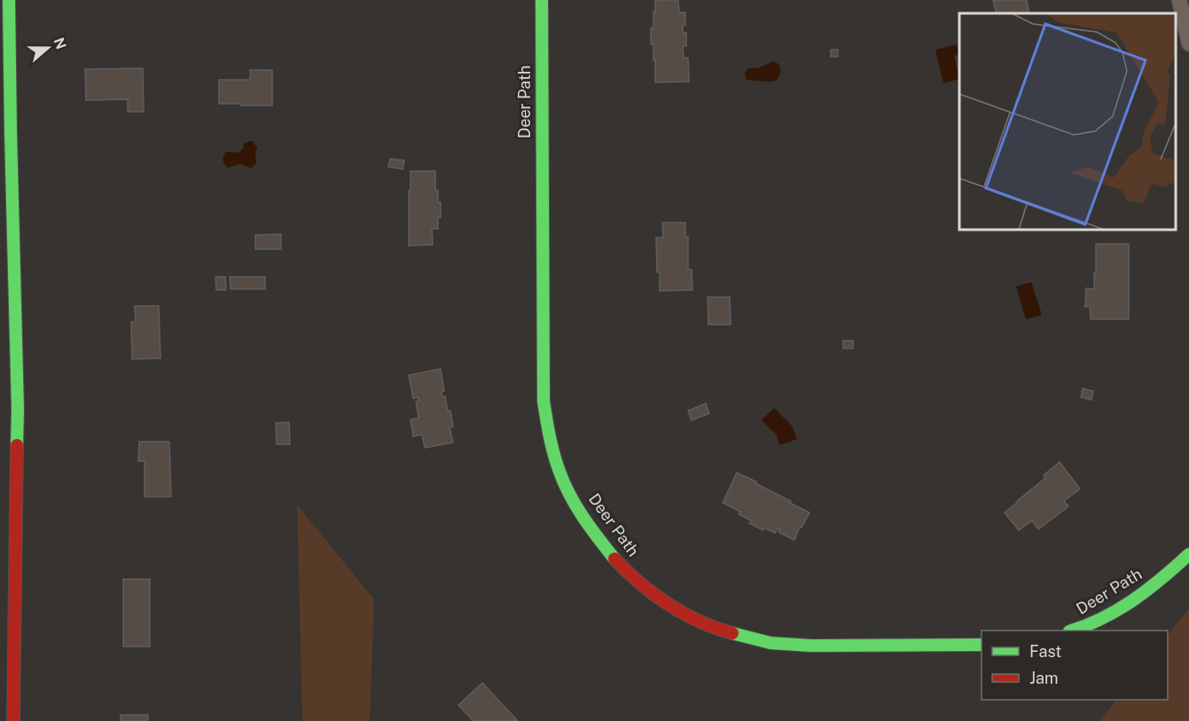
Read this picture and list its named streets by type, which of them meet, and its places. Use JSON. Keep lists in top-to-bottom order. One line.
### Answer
{"streets":{"street":["Deer Path"]},"legend":["Fast","Jam"],"north":"right"}
